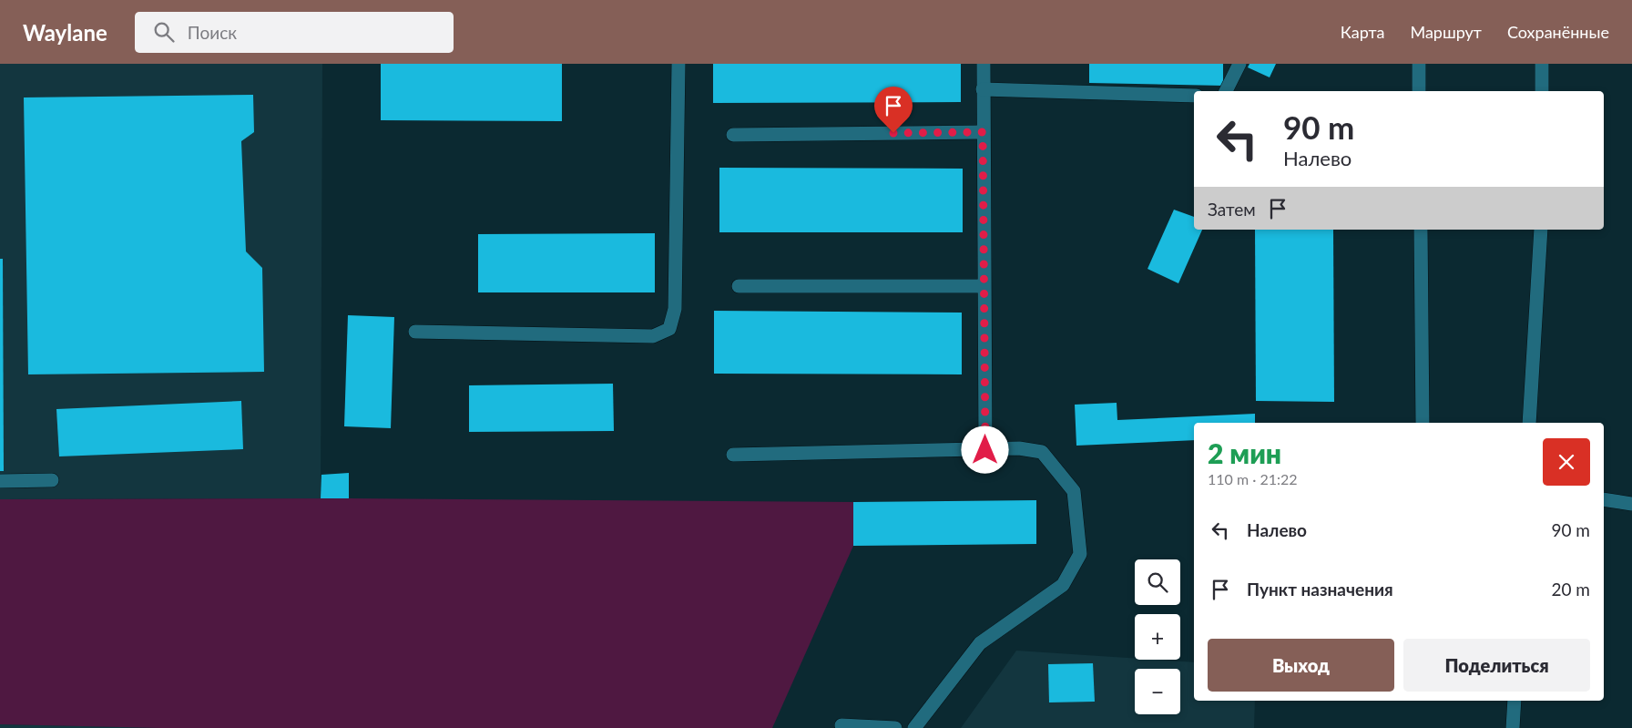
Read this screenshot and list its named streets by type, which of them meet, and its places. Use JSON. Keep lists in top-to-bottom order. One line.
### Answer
{"page":{"header":"Waylane","search":"Поиск","nav":["Карта","Маршрут","Сохранённые"],"turn":["90 m","Налево"],"then":"Затем","heading":["2 мин","110 m · 21:22"],"list":[{"name":"Налево","value":"90 m"},{"name":"Пункт назначения","value":"20 m"}],"map_buttons":["+","−"],"buttons":["Выход","Поделиться"]}}
